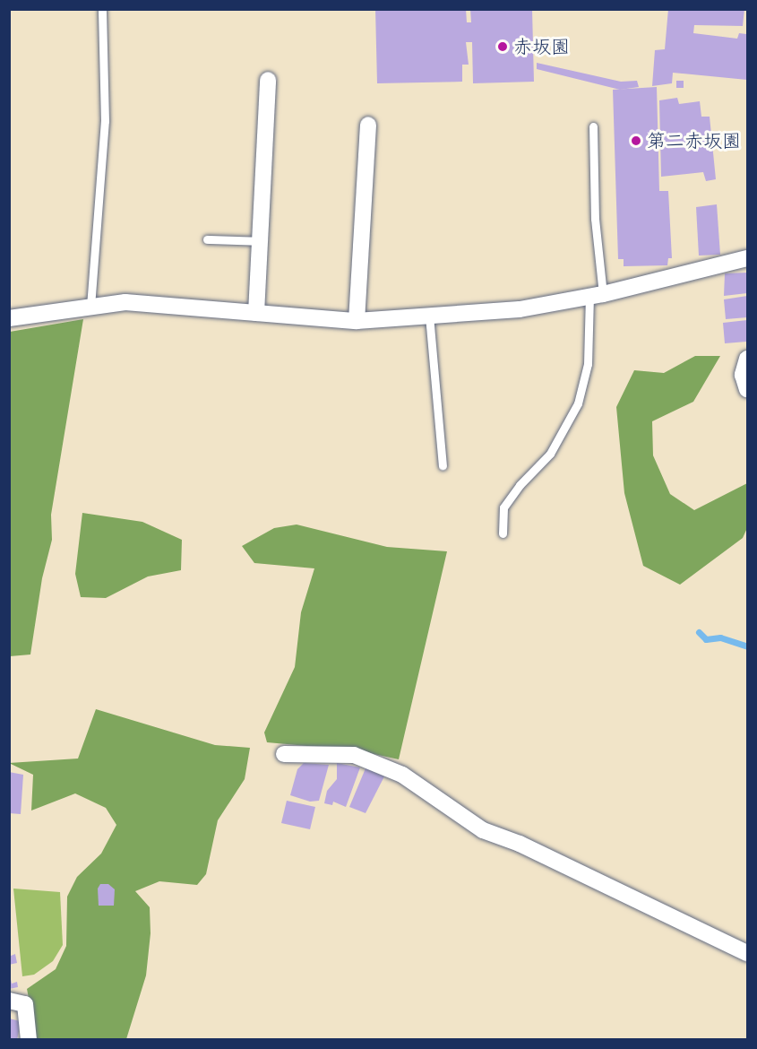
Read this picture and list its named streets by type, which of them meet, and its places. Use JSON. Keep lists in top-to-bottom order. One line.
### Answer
{"places":["赤坂園","第二赤坂園"]}
